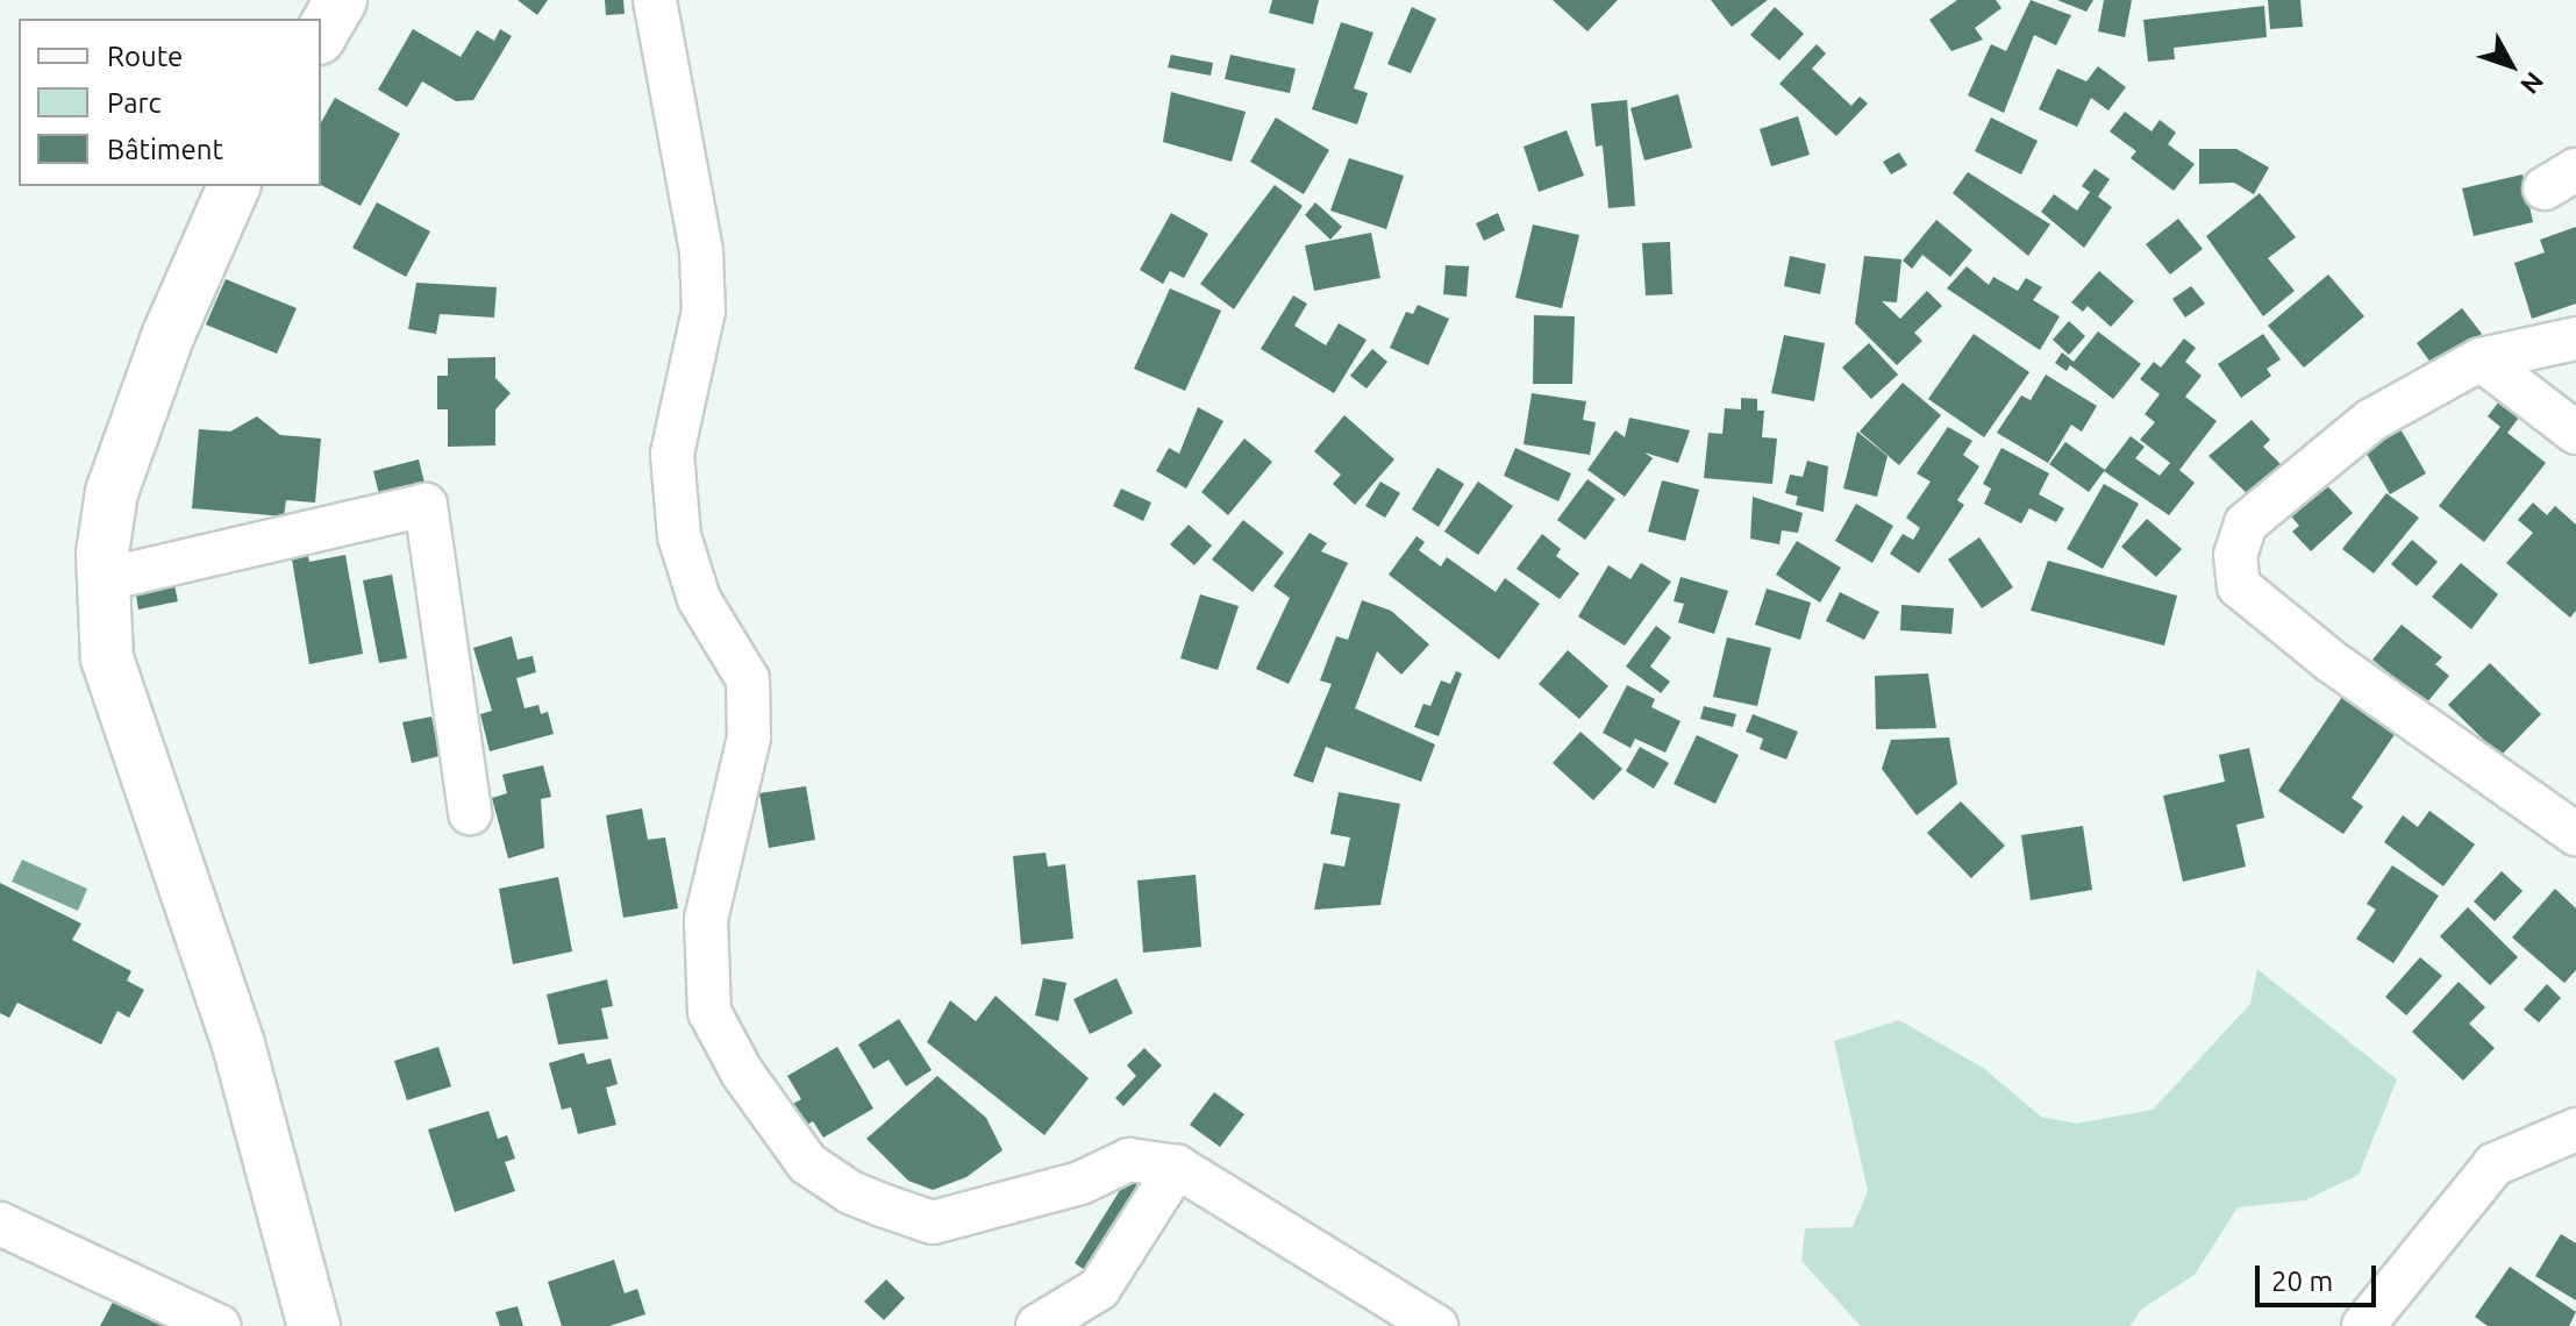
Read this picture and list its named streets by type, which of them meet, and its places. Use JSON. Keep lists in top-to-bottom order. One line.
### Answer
{"legend":["Route","Parc","Bâtiment"],"scale_bar":"20 m","north":"bottom right"}
